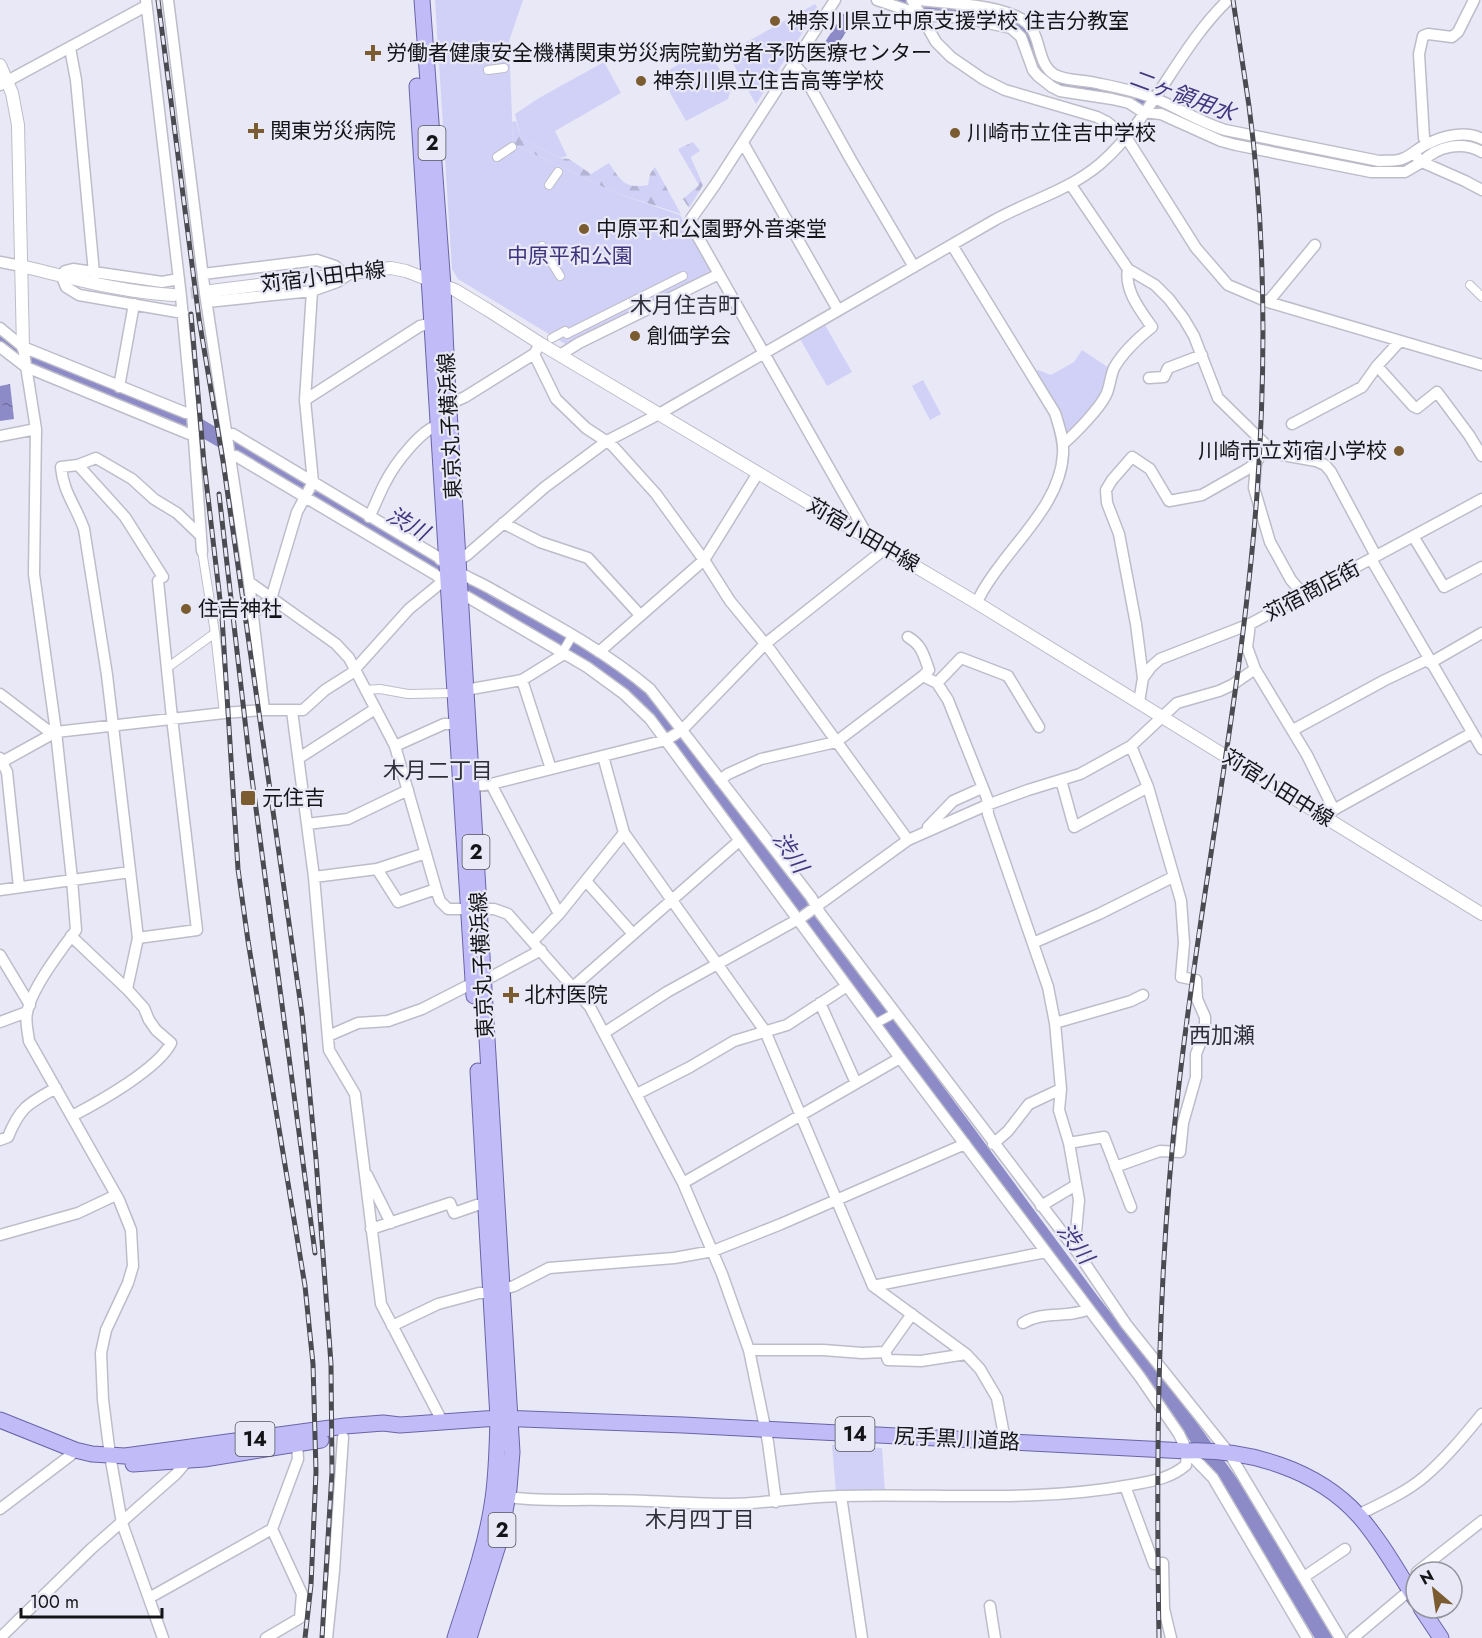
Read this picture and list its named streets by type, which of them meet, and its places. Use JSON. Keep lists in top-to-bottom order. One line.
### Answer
{"streets":{"main road":["2","東京丸子横浜線","14","尻手黒川道路"],"street":["苅宿小田中線","苅宿商店街"]},"crossings":[["2","苅宿小田中線"],["2","東京丸子横浜線"],["苅宿小田中線","東京丸子横浜線"],["東京丸子横浜線","尻手黒川道路"]],"districts":["木月住吉町","木月二丁目","西加瀬","木月四丁目"],"water":["二ヶ領用水","渋川"],"parks":["中原平和公園"],"places":{"other":["神奈川県立中原支援学校 住吉分教室","神奈川県立住吉高等学校","川崎市立住吉中学校","中原平和公園野外音楽堂","創価学会","川崎市立苅宿小学校","住吉神社"],"health":["労働者健康安全機構関東労災病院勤労者予防医療センター","関東労災病院","北村医院"],"transit":["元住吉"]},"scale_bar":"100 m","north":"top left"}
